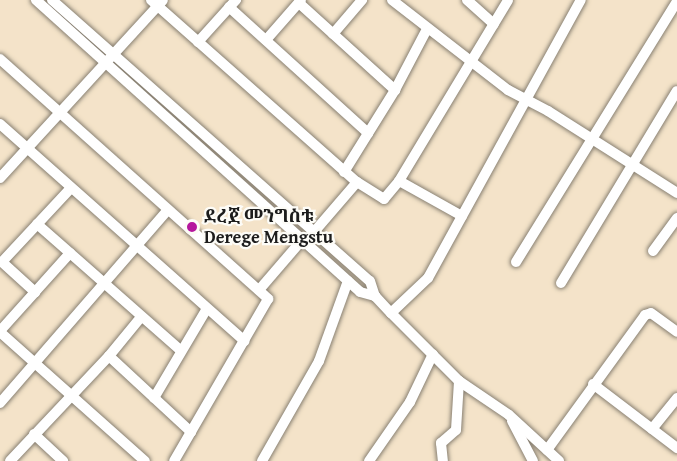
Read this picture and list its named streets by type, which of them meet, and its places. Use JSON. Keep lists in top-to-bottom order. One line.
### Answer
{"places":["ደረጀ መንግስቱ Derege Mengstu"]}
